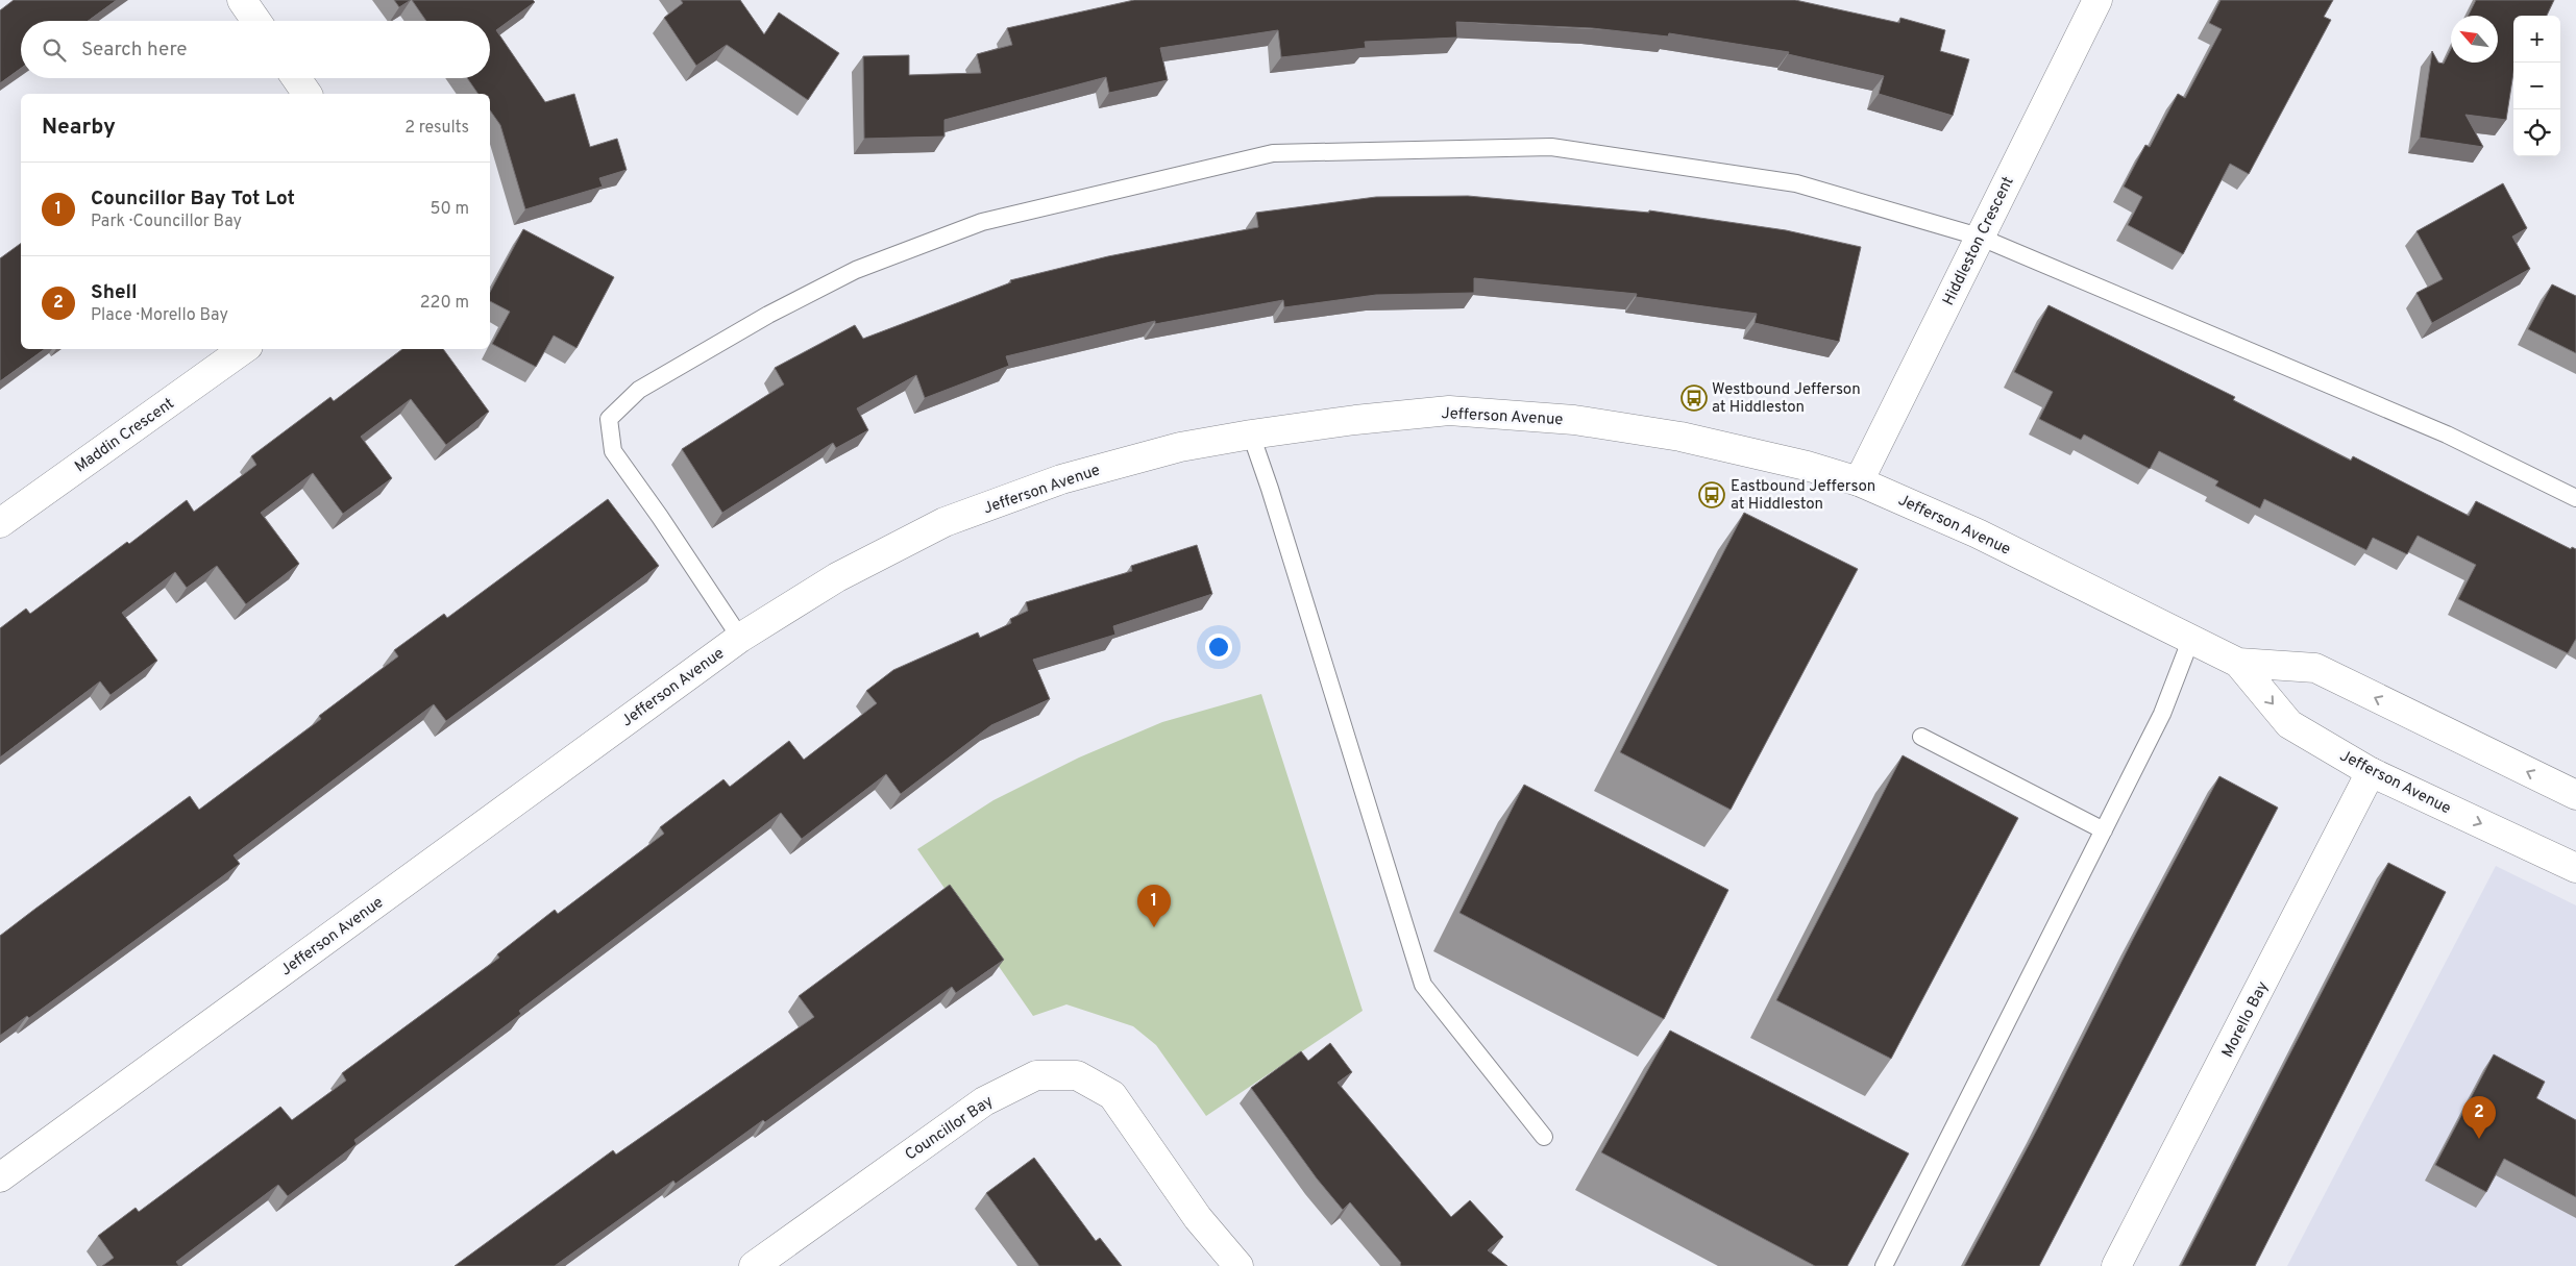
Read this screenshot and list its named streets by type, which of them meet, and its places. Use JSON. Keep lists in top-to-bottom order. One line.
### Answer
{"streets":{"street":["Hiddleston Crescent","Jefferson Avenue","Maddin Crescent","Morello Bay","Councillor Bay"]},"crossings":[["Hiddleston Crescent","Jefferson Avenue"],["Jefferson Avenue","Morello Bay"]],"places":{"bus stop":["Westbound Jefferson at Hiddleston","Eastbound Jefferson at Hiddleston"]},"north":"top left","page":{"map_buttons":["+","−"],"search":"Search here","heading":["Nearby","2 results"],"list":[{"mark":"1","name":"Councillor Bay Tot Lot","note":"Park · Councillor Bay","value":"50 m"},{"mark":"2","name":"Shell","note":"Place · Morello Bay","value":"220 m"}],"pins":["1","2"]}}
